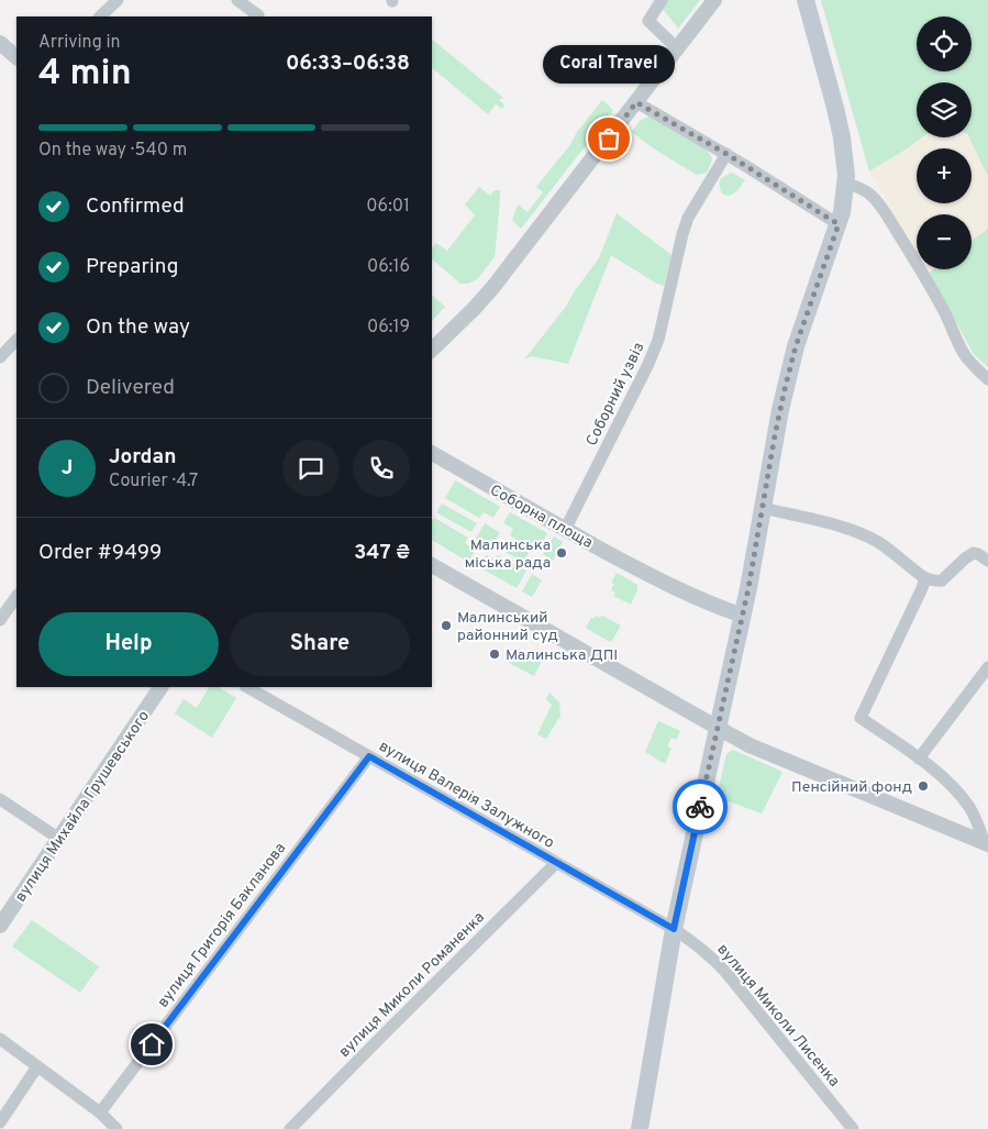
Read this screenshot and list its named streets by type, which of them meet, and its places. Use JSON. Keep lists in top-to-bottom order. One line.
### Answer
{"streets":{"street":["Соборний узвіз","Соборна площа","вулиця Валерія Залужного","вулиця Михайла Грушевського","вулиця Григорія Бакланова","вулиця Миколи Романенка","вулиця Миколи Лисенка"]},"crossings":[["Соборний узвіз","Соборна площа"],["вулиця Валерія Залужного","вулиця Григорія Бакланова"],["вулиця Валерія Залужного","вулиця Миколи Романенка"],["вулиця Валерія Залужного","вулиця Миколи Лисенка"]],"places":["Coral Travel","Малинська міська рада","Малинський районний суд","Малинська ДПІ","Пенсійний фонд"],"page":{"map_buttons":["+","−"],"heading":["4 min","Arriving in","06:33–06:38"],"panel":["Jordan","Courier · 4.7","Order #9499","347 ₴"],"bubble":"Coral Travel","bar":"On the way · 540 m","list":[["Confirmed","06:01"],["Preparing","06:16"],["On the way","06:19"],"Delivered"],"round":"J","buttons":["Help","Share"]}}
